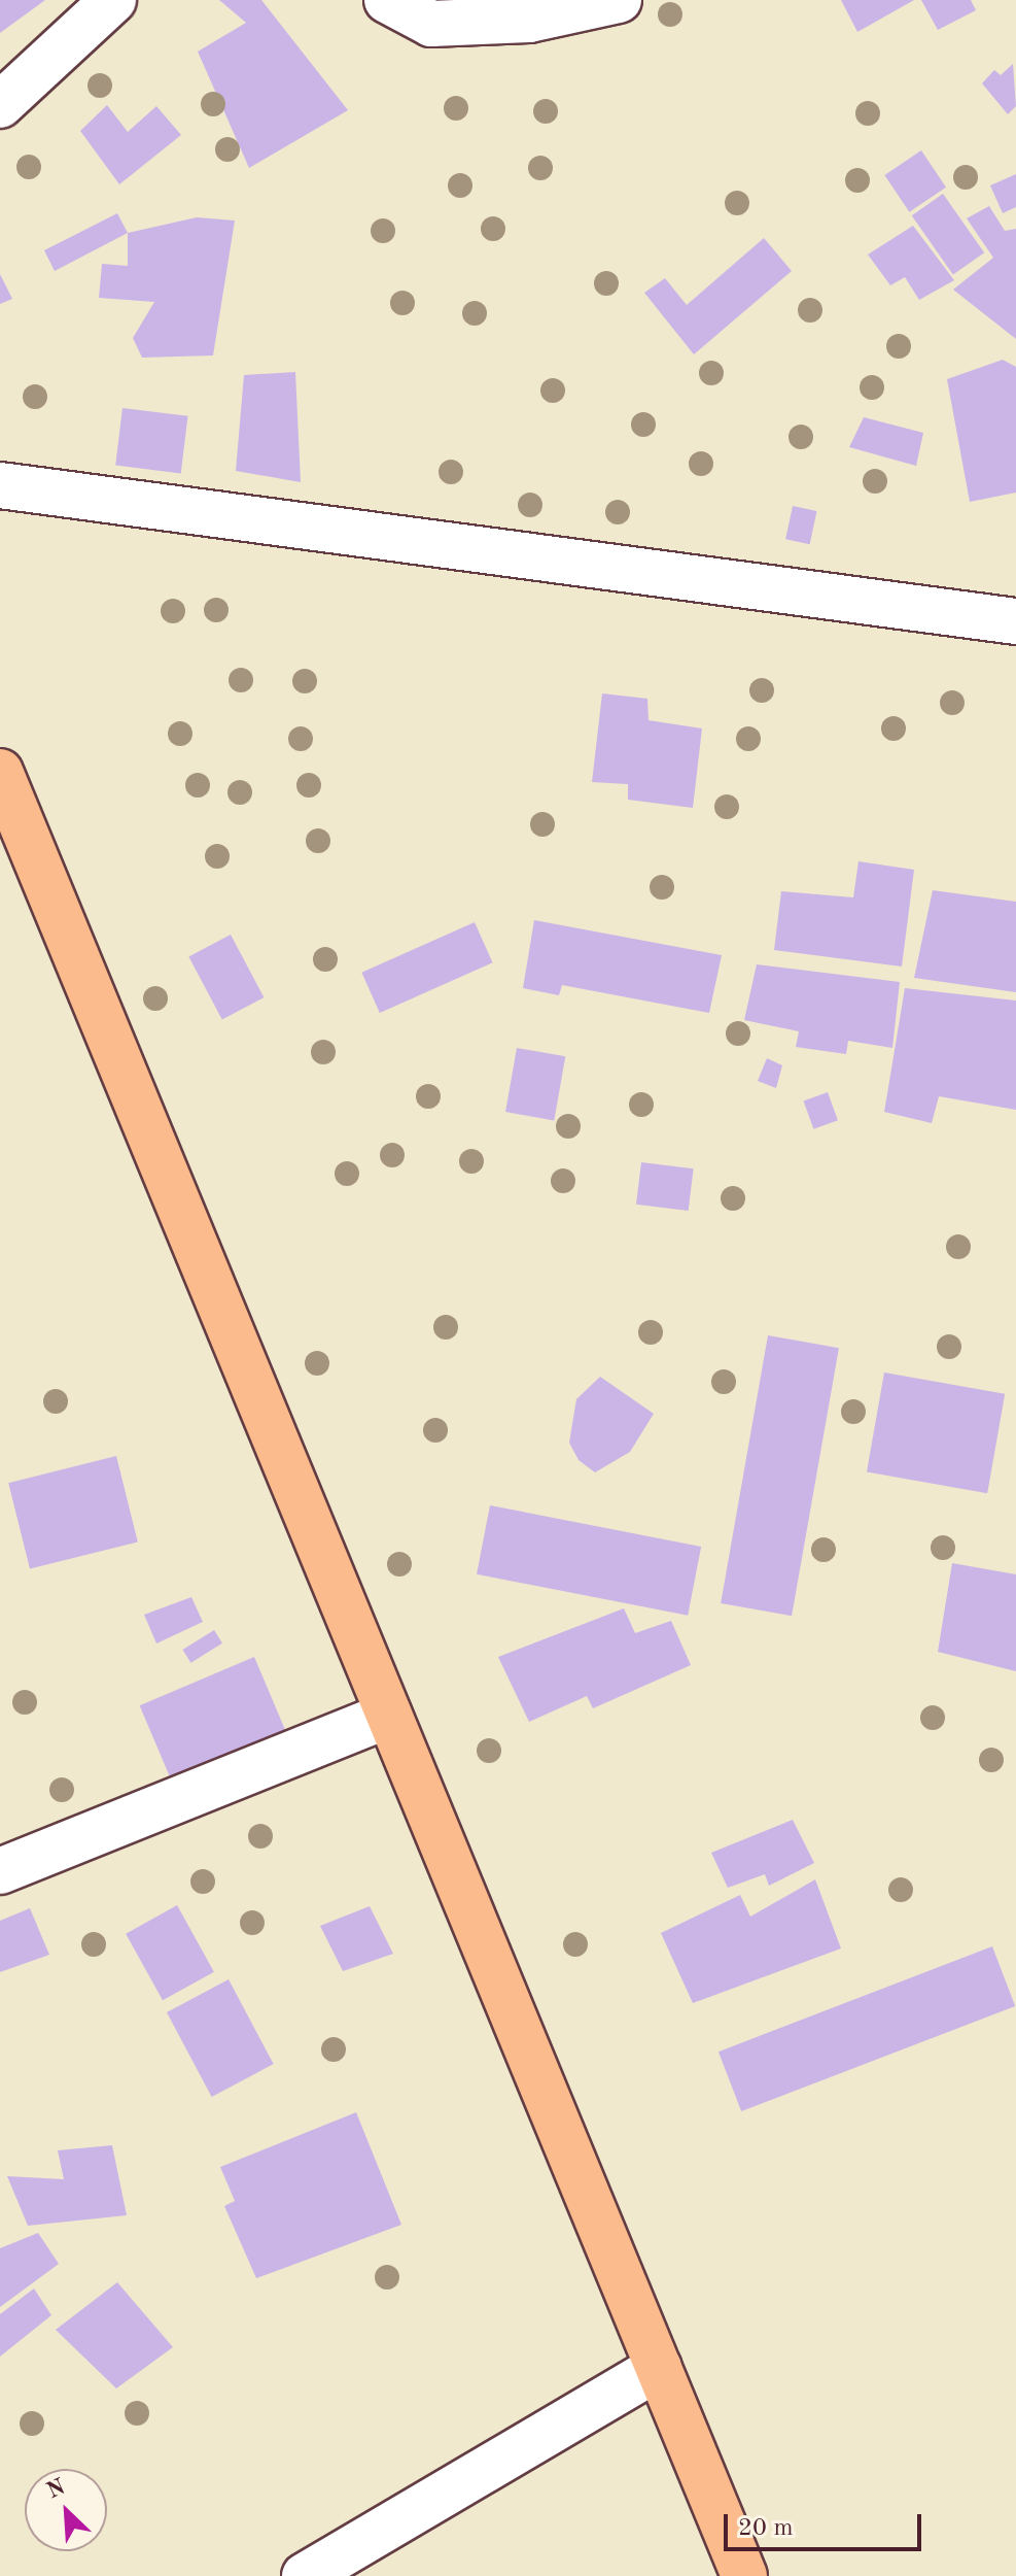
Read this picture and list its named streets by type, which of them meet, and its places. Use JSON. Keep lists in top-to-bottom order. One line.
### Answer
{"scale_bar":"20 m","north":"top left"}
